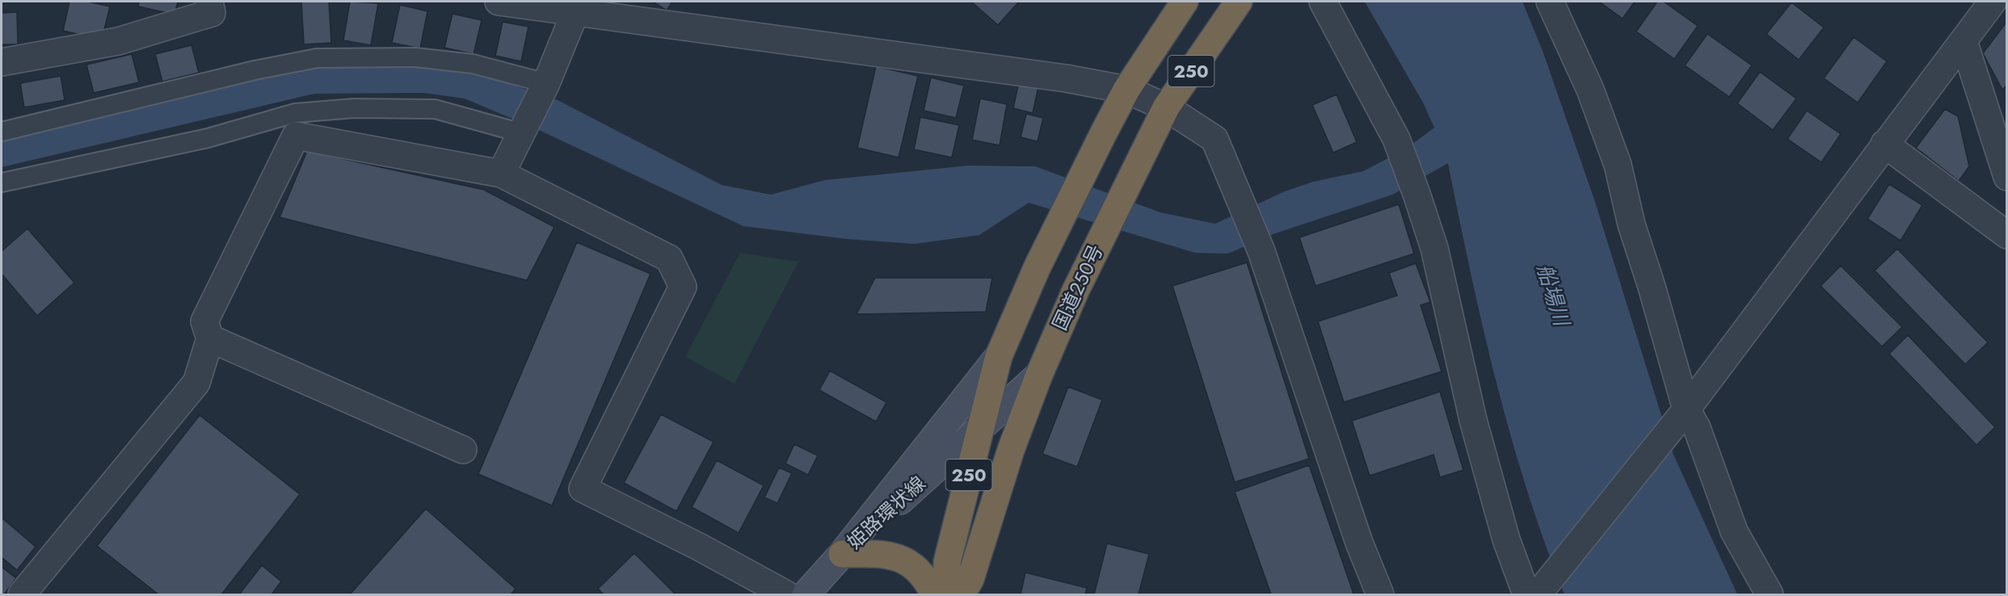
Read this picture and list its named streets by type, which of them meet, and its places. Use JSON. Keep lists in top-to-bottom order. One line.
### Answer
{"streets":{"highway":["250","国道250号"],"main road":["姫路環状線"]},"crossings":[["250","姫路環状線"],["国道250号","姫路環状線"]],"water":["船場川"]}
